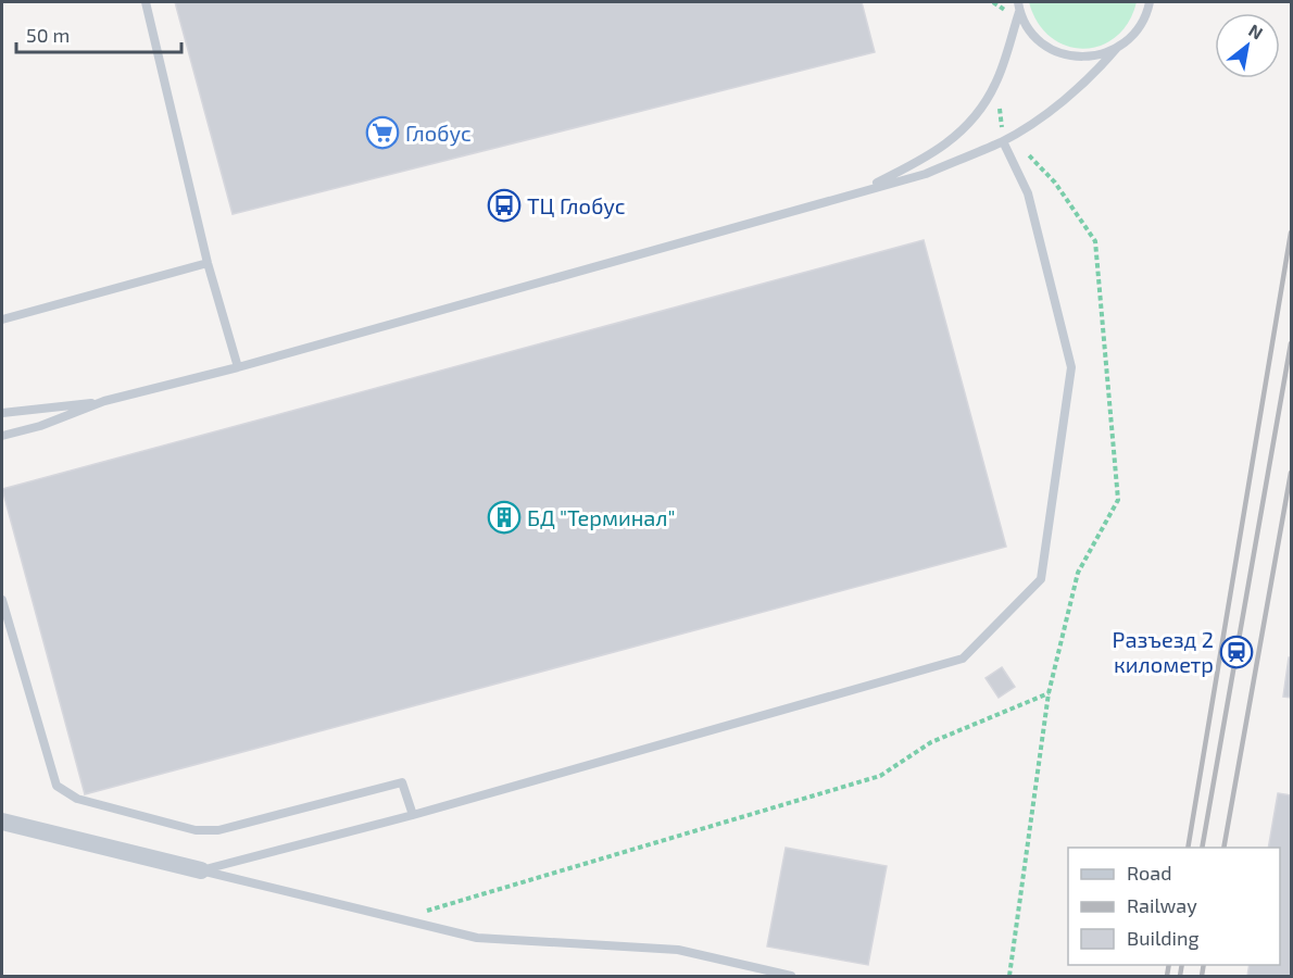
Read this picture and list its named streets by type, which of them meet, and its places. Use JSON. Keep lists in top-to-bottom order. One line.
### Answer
{"places":{"supermarket":["Глобус"],"bus stop":["ТЦ Глобус"],"building":["БД \"Терминал\""],"station":["Разъезд 2 километр"]},"legend":["Road","Railway","Building"],"scale_bar":"50 m","north":"top right"}
